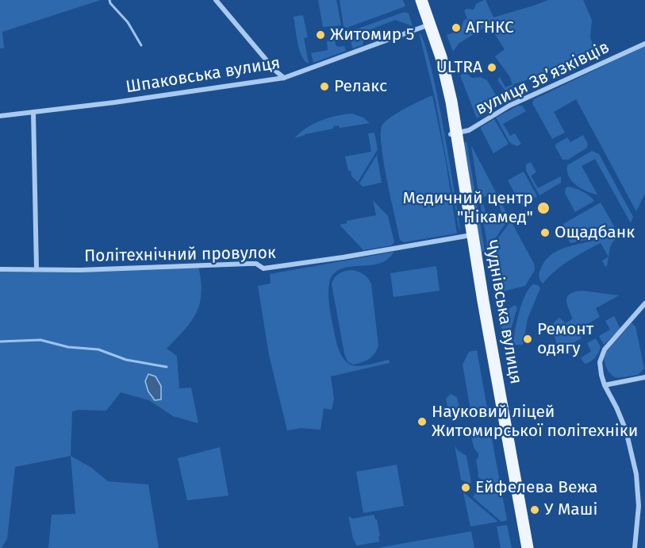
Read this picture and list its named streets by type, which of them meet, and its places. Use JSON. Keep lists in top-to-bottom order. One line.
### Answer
{"streets":{"main road":["Чуднівська вулиця"],"street":["Шпаковська вулиця","вулиця Звʼязківців","Політехнічний провулок"]},"crossings":[["Шпаковська вулиця","Чуднівська вулиця"],["вулиця Звʼязківців","Чуднівська вулиця"],["Політехнічний провулок","Чуднівська вулиця"]],"places":["АГНКС","Житомир 5","ULTRA","Релакс","Медичний центр \"Нікамед\"","Ощадбанк","Ремонт одягу","Науковий ліцей Житомирської політехніки","Ейфелева Вежа","У Маші"]}
